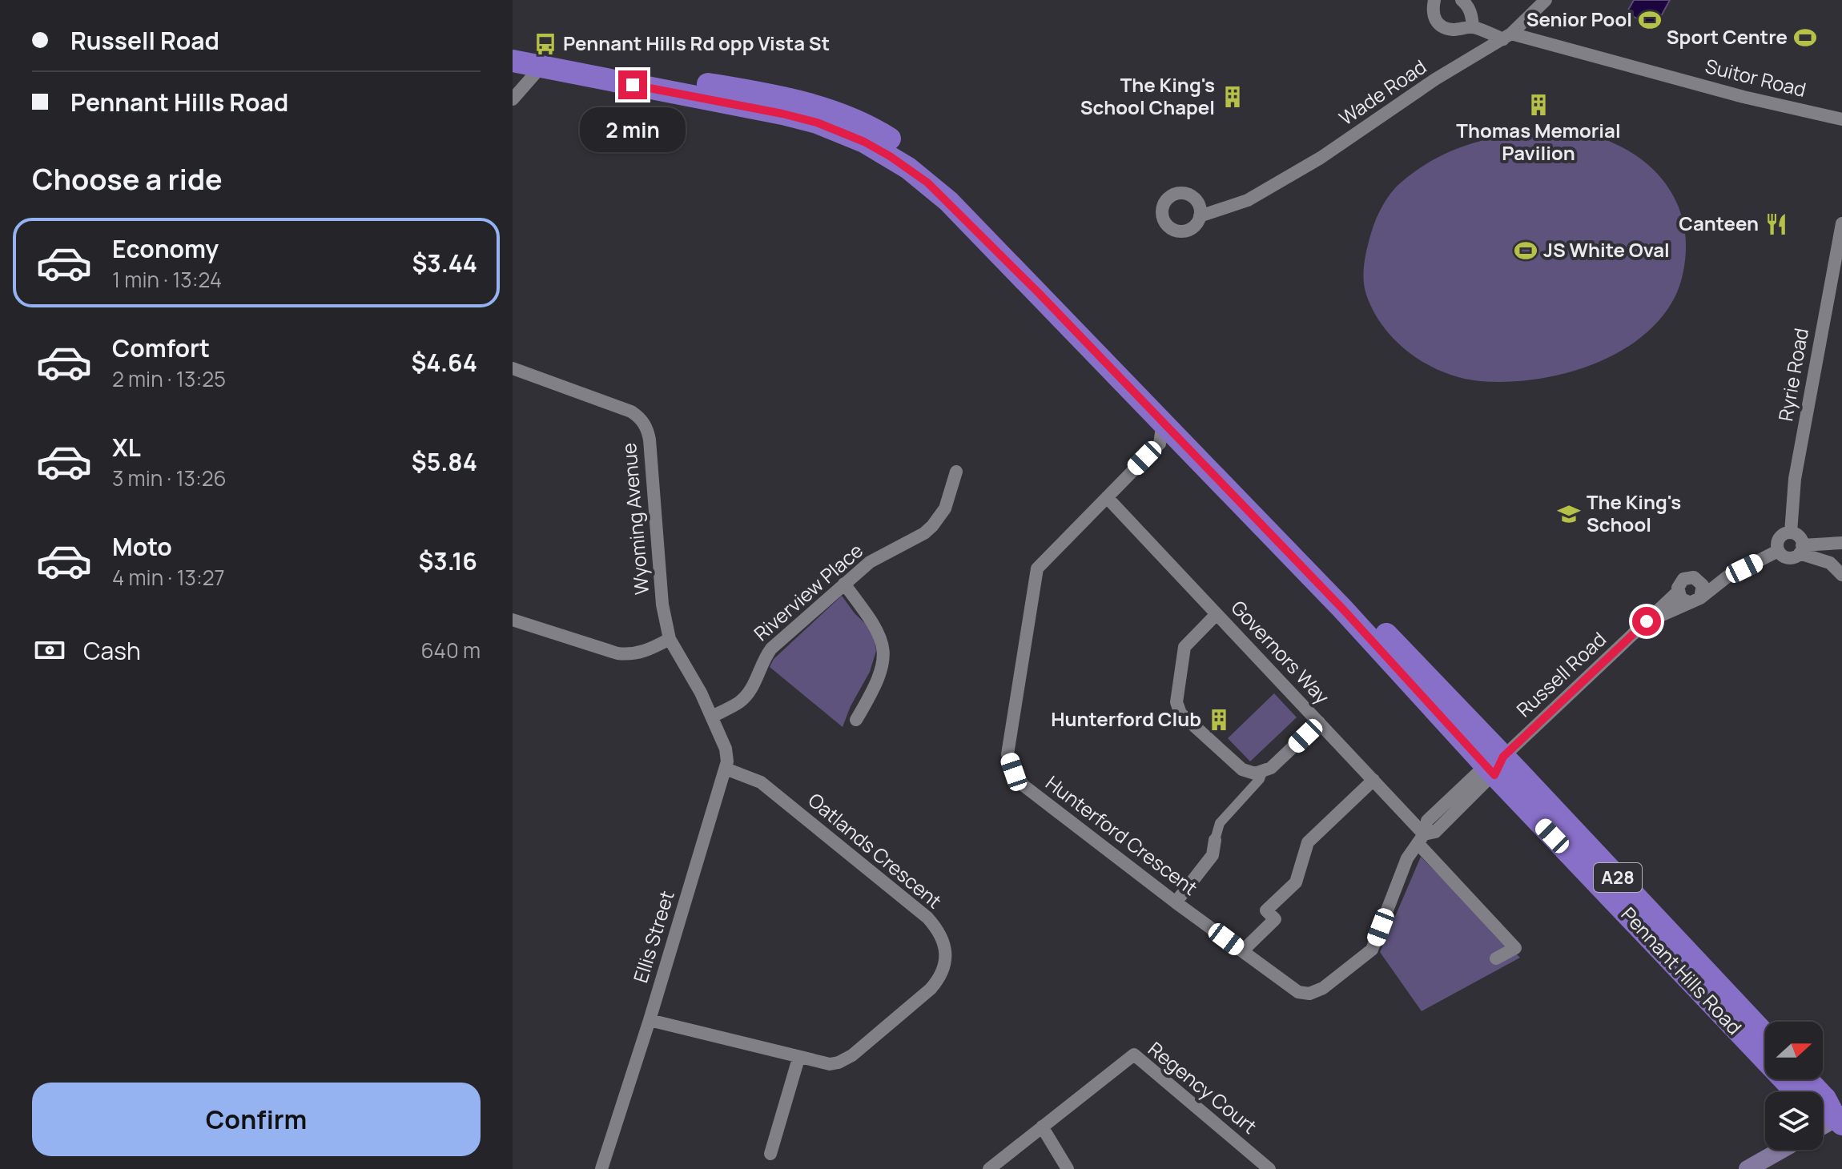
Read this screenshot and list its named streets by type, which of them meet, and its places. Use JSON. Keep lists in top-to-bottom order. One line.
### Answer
{"streets":{"highway":["A28","Pennant Hills Road"],"street":["Suitor Road","Wade Road","Ryrie Road","Wyoming Avenue","Riverview Place","Governors Way","Russell Road","Hunterford Crescent","Oatlands Crescent","Ellis Street","Regency Court"]},"crossings":[["Suitor Road","Wade Road"],["Wyoming Avenue","Riverview Place"],["Wyoming Avenue","Ellis Street"],["Riverview Place","Ellis Street"],["Governors Way","Hunterford Crescent"],["Russell Road","Hunterford Crescent"],["Russell Road","Pennant Hills Road"],["Hunterford Crescent","Pennant Hills Road"],["Oatlands Crescent","Ellis Street"]],"places":{"sports":["Senior Pool","Sport Centre","JS White Oval"],"bus stop":["Pennant Hills Rd opp Vista St"],"building":["The King's School Chapel","Thomas Memorial Pavilion","Hunterford Club"],"restaurant":["Canteen"],"school or university":["The King's School"]},"north":"right","page":{"banner":["Russell Road","Pennant Hills Road"],"bubble":"2 min","heading":"Choose a ride","list":[{"name":"Economy","note":"1 min · 13:24","value":"$3.44"},{"name":"Comfort","note":"2 min · 13:25","value":"$4.64"},{"name":"XL","note":"3 min · 13:26","value":"$5.84"},{"name":"Moto","note":"4 min · 13:27","value":"$3.16"}],"pay":["Cash","640 m"],"buttons":"Confirm"}}
